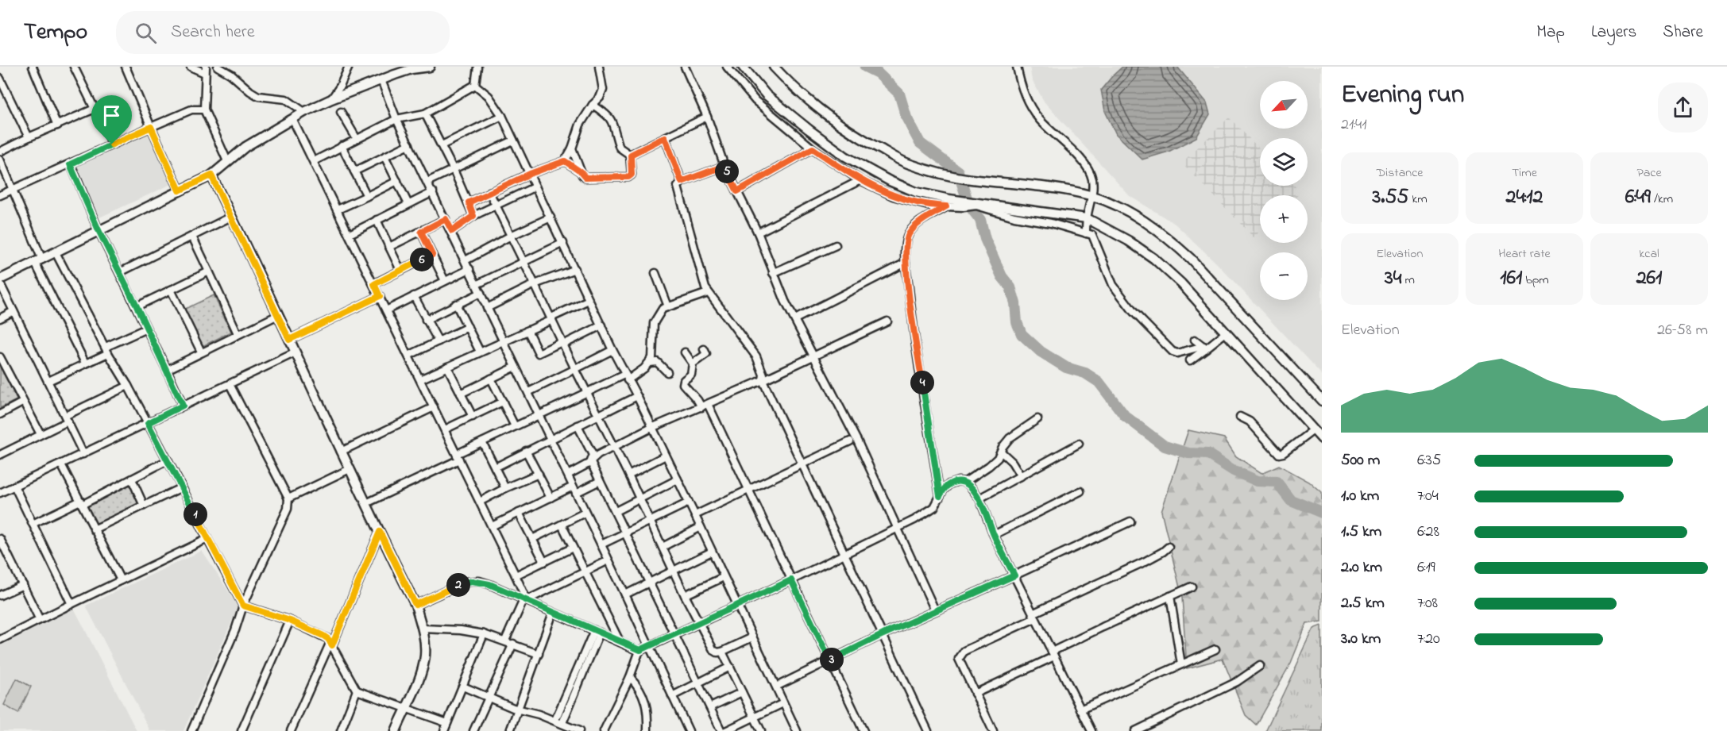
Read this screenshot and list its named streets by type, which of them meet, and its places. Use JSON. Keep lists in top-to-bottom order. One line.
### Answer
{"north":"bottom left","page":{"header":"Tempo","search":"Search here","nav":["Map","Layers","Share"],"heading":["Evening run","21:41"],"map_buttons":["+","−"],"stats":[["Distance","3.55 km"],["Time","24:12"],["Pace","6:49 /km"],["Elevation","34 m"],["Heart rate","161 bpm"],["kcal","261"]],"pins":["5","6","4","1","2","3"],"chart":["Elevation","26–58 m"],"list":[{"name":"500 m","note":"6:35"},{"name":"1.0 km","note":"7:04"},{"name":"1.5 km","note":"6:28"},{"name":"2.0 km","note":"6:19"},{"name":"2.5 km","note":"7:08"},{"name":"3.0 km","note":"7:20"}]}}
